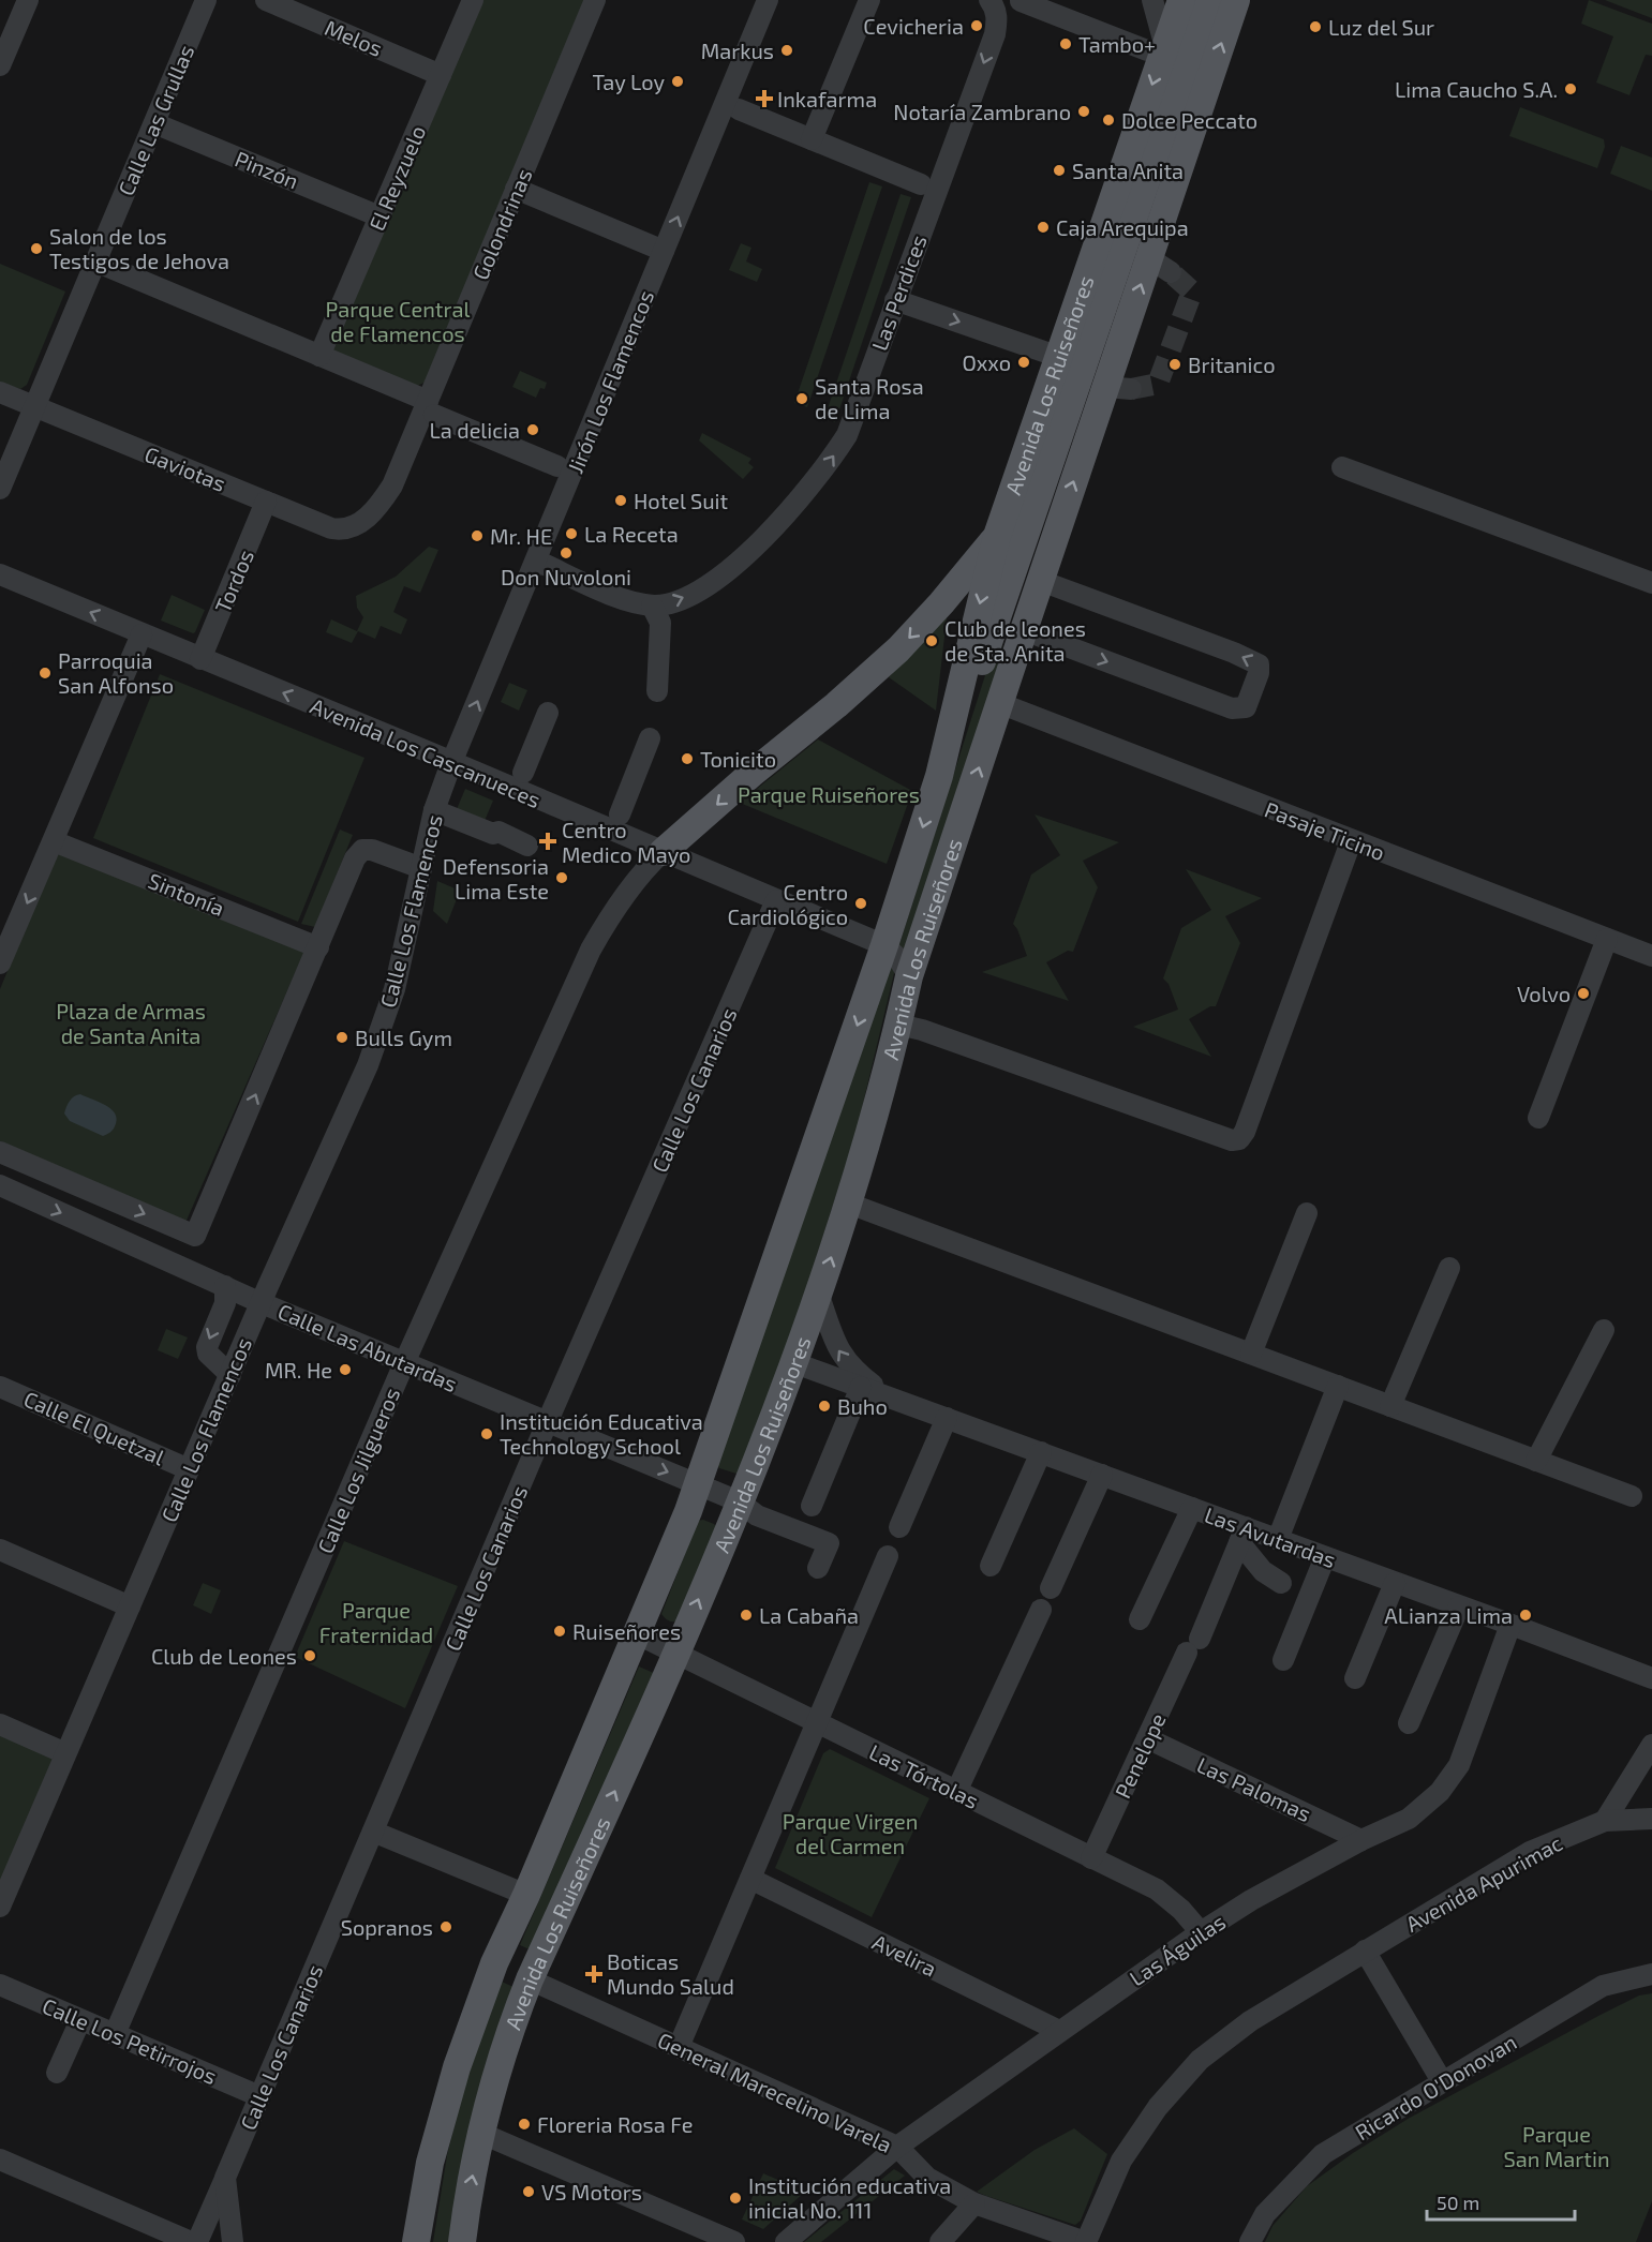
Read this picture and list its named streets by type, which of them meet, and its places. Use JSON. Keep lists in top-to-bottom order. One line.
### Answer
{"streets":{"main road":["Avenida Los Ruiseñores"],"street":["Melos","Calle Las Grullas","Pinzón","El Reyzuelo","Golondrinas","Las Perdices","Jirón Los Flamencos","Gaviotas","Tordos","Avenida Los Cascanueces","Pasaje Ticino","Sintonía","Calle Los Flamencos","Calle Los Canarios","Calle Las Abutardas","Calle El Quetzal","Calle Los Jilgueros","Las Avutardas","Penelope","Las Tórtolas","Las Palomas","Avenida Apurimac","Las Águilas","Avelira","Calle Los Petirrojos","Ricardo O'Donovan","General Marecelino Varela"]},"crossings":[["Melos","El Reyzuelo"],["Calle Las Grullas","Pinzón"],["Calle Las Grullas","Gaviotas"],["Pinzón","El Reyzuelo"],["Golondrinas","Gaviotas"],["Las Perdices","Jirón Los Flamencos"],["Jirón Los Flamencos","Avenida Los Cascanueces"],["Jirón Los Flamencos","Calle Los Flamencos"],["Avenida Los Ruiseñores","Avenida Los Cascanueces"],["Avenida Los Ruiseñores","Pasaje Ticino"],["Avenida Los Ruiseñores","Calle Las Abutardas"],["Avenida Los Ruiseñores","Las Avutardas"],["Avenida Los Ruiseñores","Las Tórtolas"],["Avenida Los Ruiseñores","General Marecelino Varela"],["Gaviotas","Tordos"],["Tordos","Avenida Los Cascanueces"],["Avenida Los Cascanueces","Calle Los Flamencos"],["Avenida Los Cascanueces","Calle Los Canarios"],["Avenida Los Cascanueces","Calle Los Jilgueros"],["Calle Los Flamencos","Calle Las Abutardas"],["Calle Los Flamencos","Calle El Quetzal"],["Calle Los Canarios","Calle Las Abutardas"],["Calle Los Canarios","Calle Los Petirrojos"],["Calle Las Abutardas","Calle Los Jilgueros"],["Calle Los Jilgueros","Calle Los Petirrojos"],["Las Avutardas","Penelope"],["Las Avutardas","Las Águilas"],["Penelope","Las Tórtolas"],["Penelope","Las Palomas"],["Las Tórtolas","Las Águilas"],["Las Palomas","Las Águilas"],["Avenida Apurimac","General Marecelino Varela"],["Las Águilas","Avelira"],["Las Águilas","General Marecelino Varela"]],"one_way":["Avenida Los Cascanueces","Calle Las Abutardas"],"parks":["Parque Central de Flamencos","Parque Ruiseñores","Plaza de Armas de Santa Anita","Parque Fraternidad","Parque Virgen del Carmen","Parque San Martin"],"places":{"other":["Cevicheria","Luz del Sur","Tambo+","Markus","Tay Loy","Lima Caucho S.A.","Notaría Zambrano","Dolce Peccato","Santa Anita","Caja Arequipa","Salon de los Testigos de Jehova","Oxxo","Britanico","Santa Rosa de Lima","La delicia","Hotel Suit","La Receta","Mr. HE","Don Nuvoloni","Club de leones de Sta. Anita","Parroquia San Alfonso","Tonicito","Defensoria Lima Este","Centro Cardiológico","Volvo","Bulls Gym","MR. He","Buho","Institución Educativa Technology School","La Cabaña","ALianza Lima","Ruiseñores","Club de Leones","Sopranos","Floreria Rosa Fe","VS Motors","Institución educativa inicial No. 111"],"health":["Inkafarma","Centro Medico Mayo","Boticas Mundo Salud"]},"scale_bar":"50 m"}
